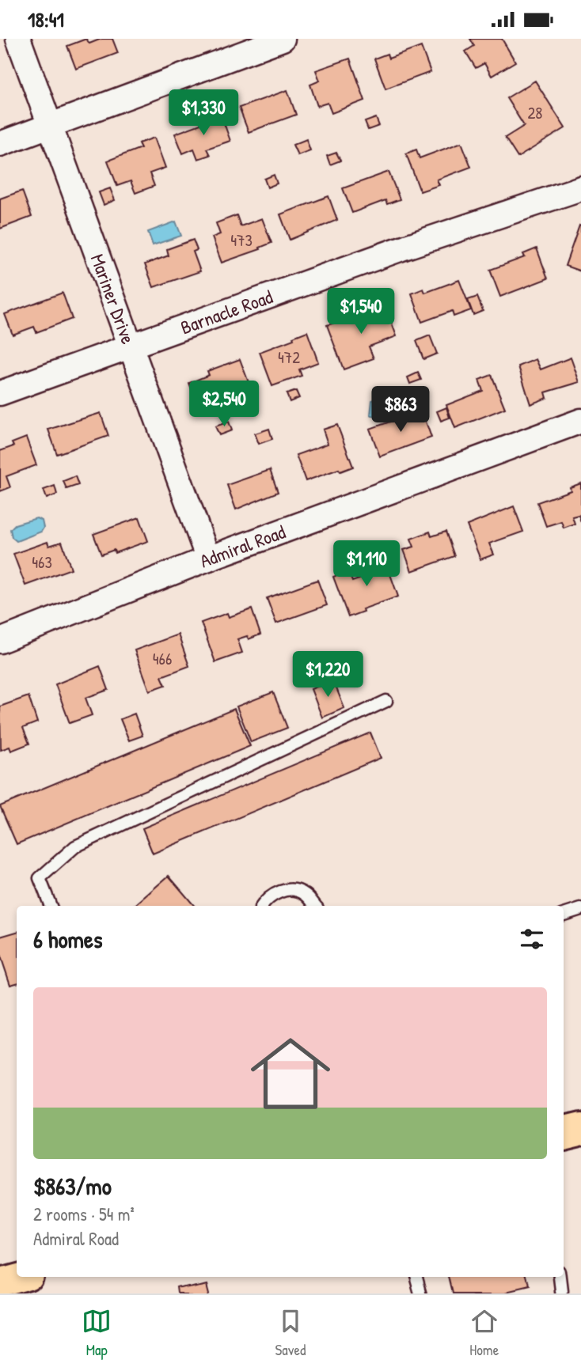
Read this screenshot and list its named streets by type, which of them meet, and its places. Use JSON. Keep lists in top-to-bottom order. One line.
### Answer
{"streets":{"street":["Mariner Drive","Barnacle Road","Admiral Road"]},"crossings":[["Mariner Drive","Barnacle Road"],["Mariner Drive","Admiral Road"]],"house_numbers":["28","473","472","463","466"],"page":{"status":"18:41","price":["$1,330","$1,540","$2,540","$863","$1,110","$1,220"],"heading":"6 homes","list":[{"name":"$863/mo","note":"2 rooms · 54 m² · Admiral Road"}],"tabs":["Map","Saved","Home"]}}
